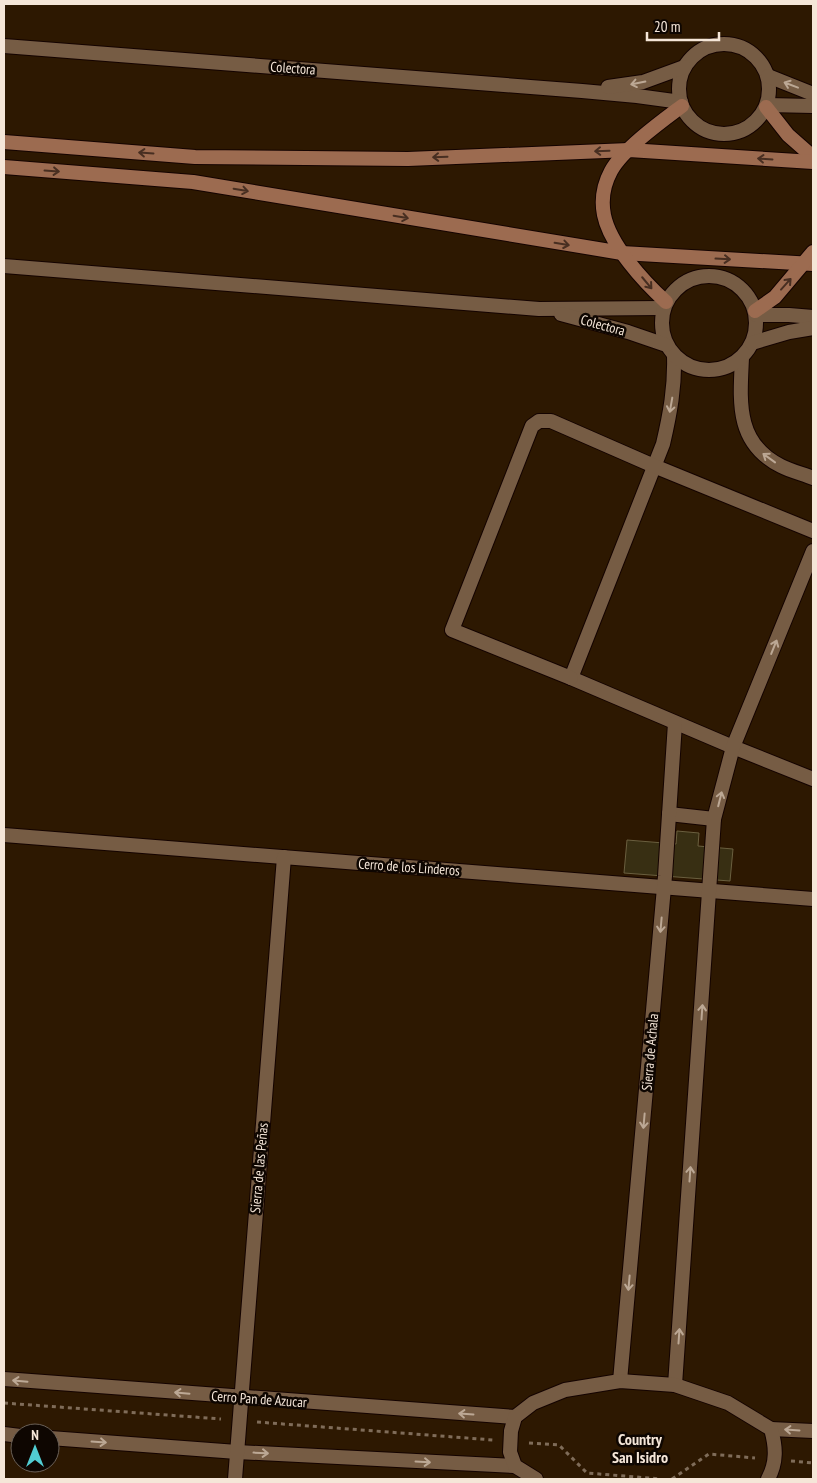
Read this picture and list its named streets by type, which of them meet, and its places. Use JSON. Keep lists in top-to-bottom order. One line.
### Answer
{"streets":{"street":["Colectora","Cerro de los Linderos","Sierra de Achala","Sierra de las Peñas","Cerro Pan de Azucar"]},"crossings":[["Cerro de los Linderos","Sierra de Achala"],["Cerro de los Linderos","Sierra de las Peñas"],["Sierra de las Peñas","Cerro Pan de Azucar"]],"districts":["Country San Isidro"],"scale_bar":"20 m","north":"top"}
